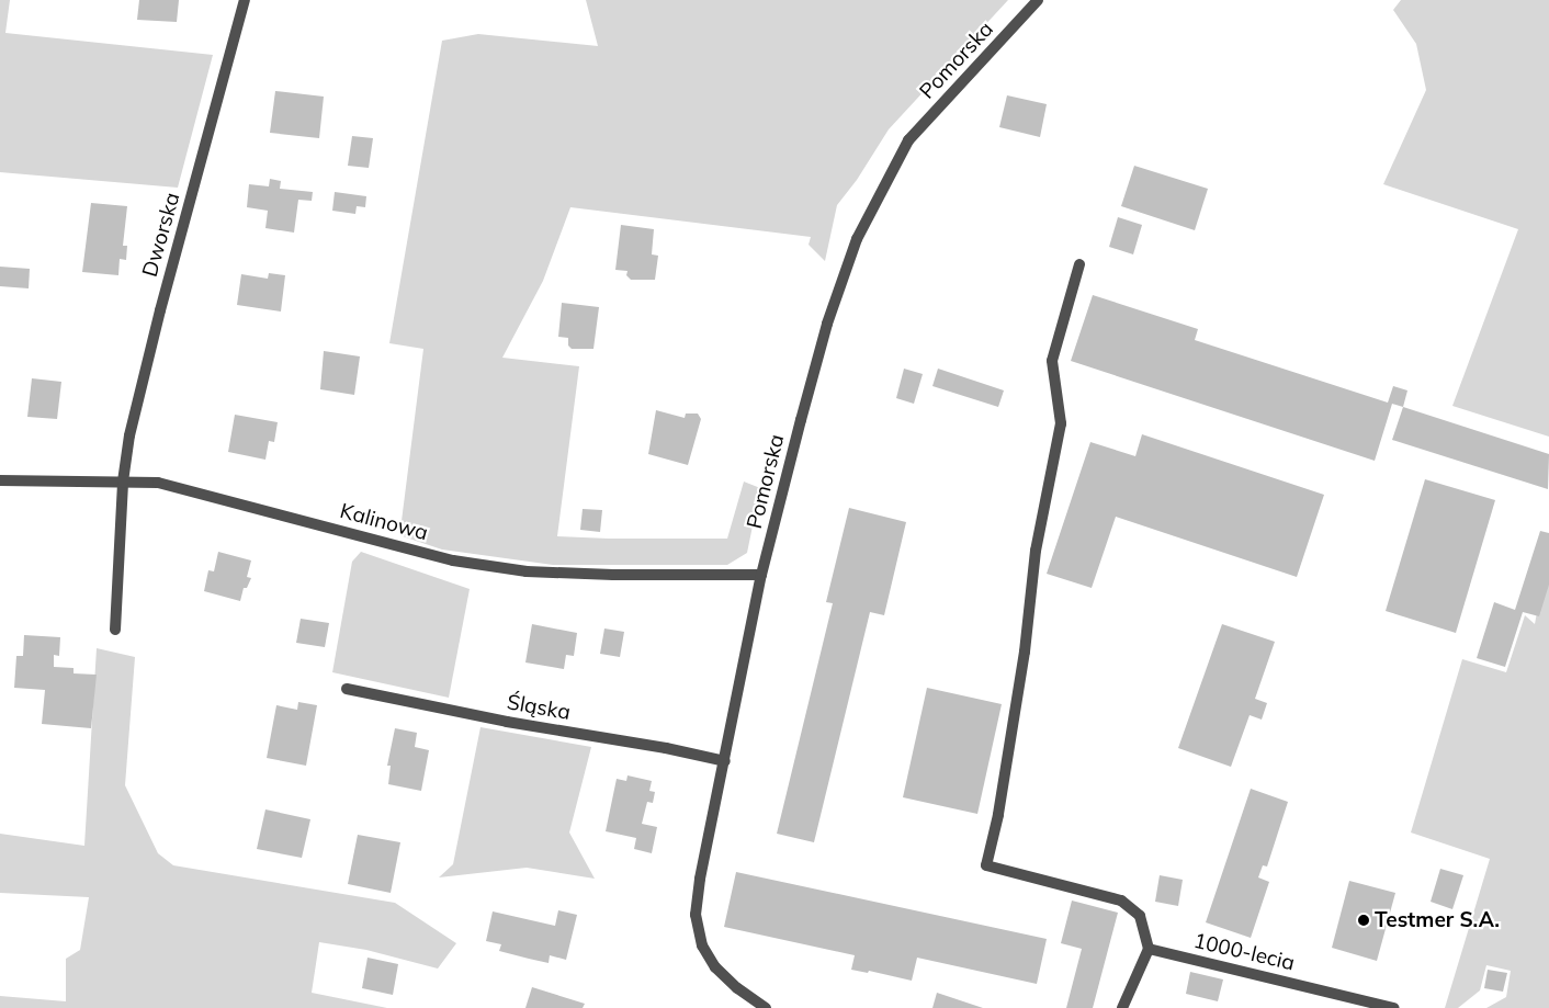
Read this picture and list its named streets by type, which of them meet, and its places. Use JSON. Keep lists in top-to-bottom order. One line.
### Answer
{"streets":{"street":["Pomorska","Dworska","Kalinowa","Śląska","1000-lecia"]},"crossings":[["Pomorska","Kalinowa"],["Pomorska","Śląska"],["Dworska","Kalinowa"]],"places":["Testmer S.A."]}
